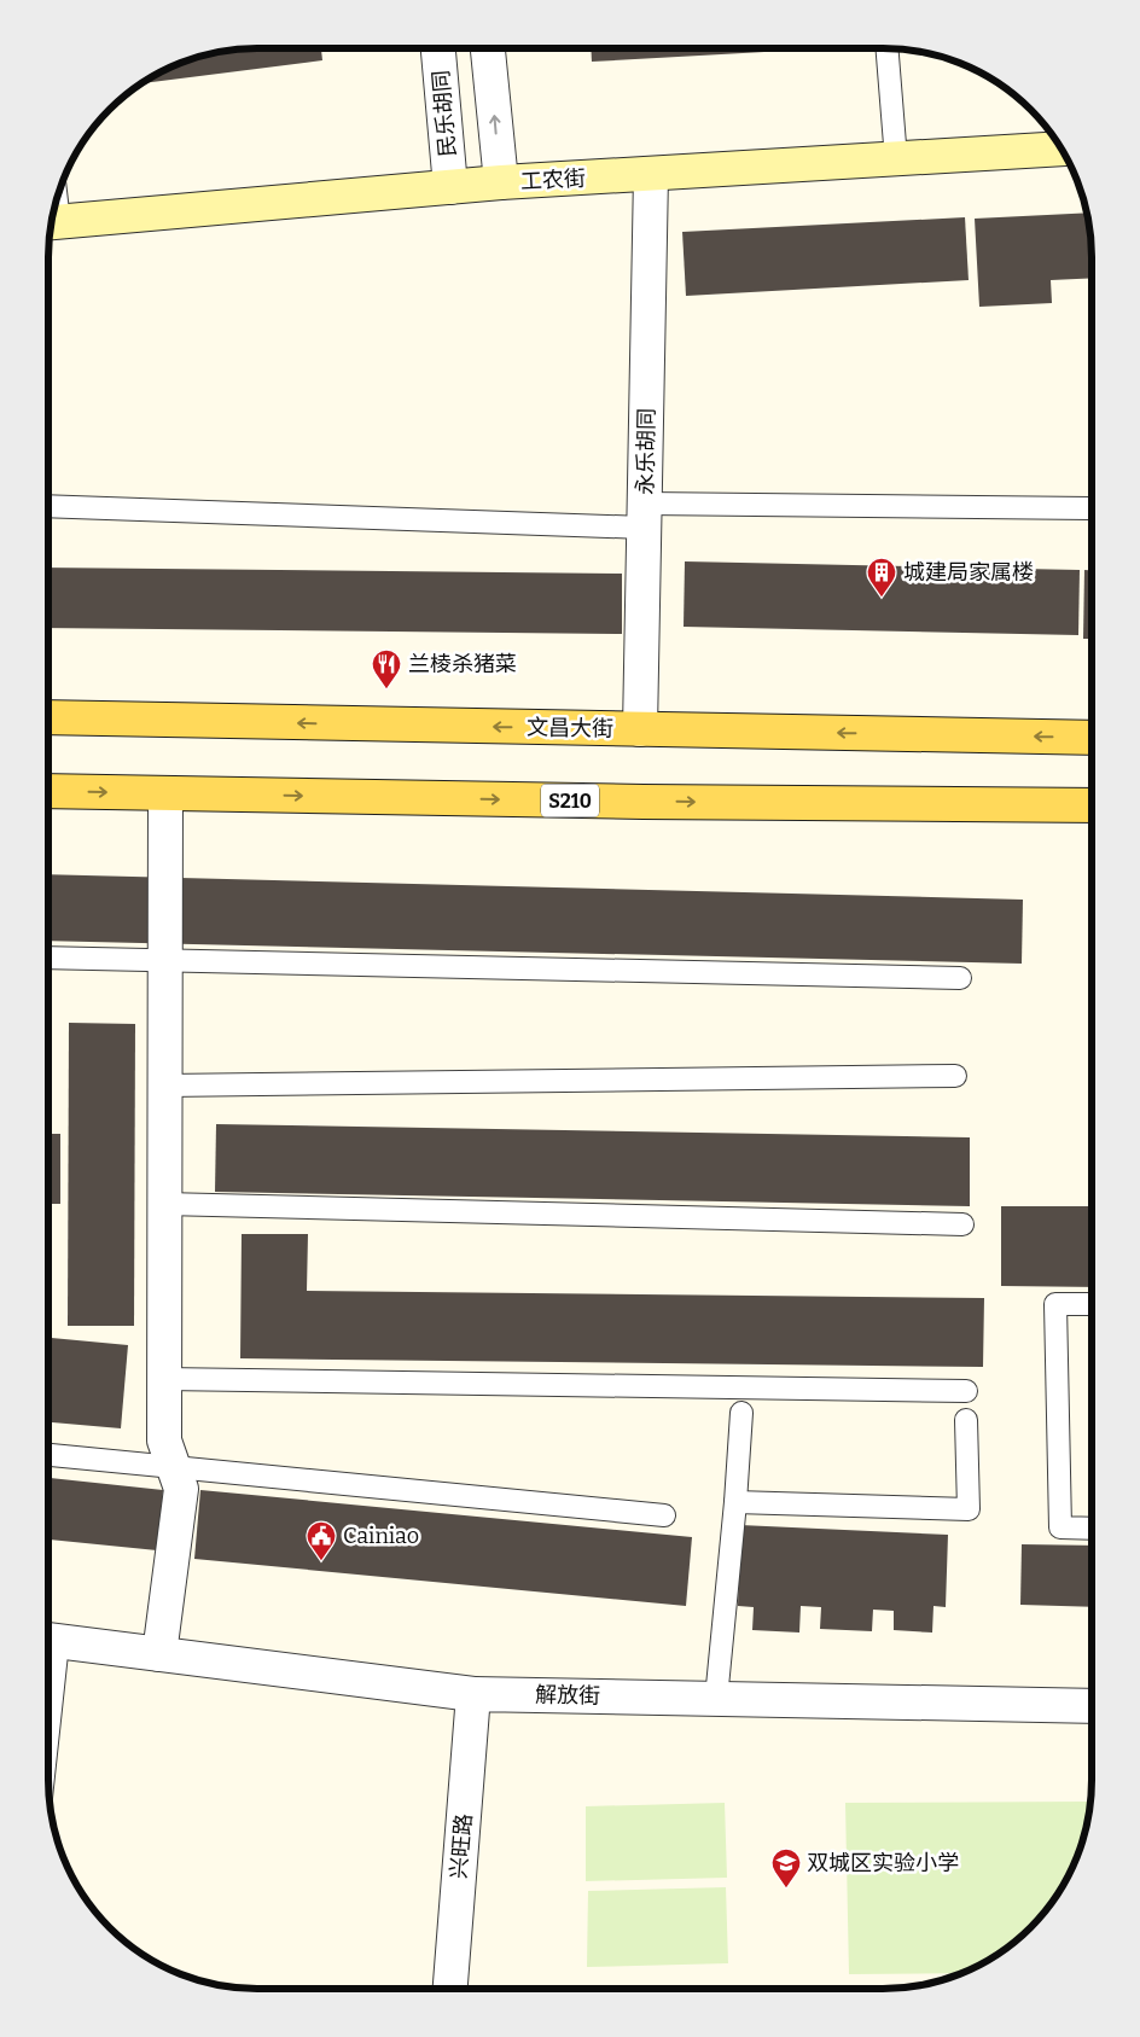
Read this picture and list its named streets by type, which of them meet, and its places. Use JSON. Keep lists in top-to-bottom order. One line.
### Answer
{"streets":{"main road":["工农街","文昌大街","S210"],"street":["民乐胡同","永乐胡同","解放街","兴旺路"]},"crossings":[["民乐胡同","工农街"],["工农街","永乐胡同"],["永乐胡同","文昌大街"],["解放街","兴旺路"]],"places":{"building":["城建局家属楼"],"restaurant":["兰棱杀猪菜"],"public building":["Cainiao"],"school or university":["双城区实验小学"]}}
